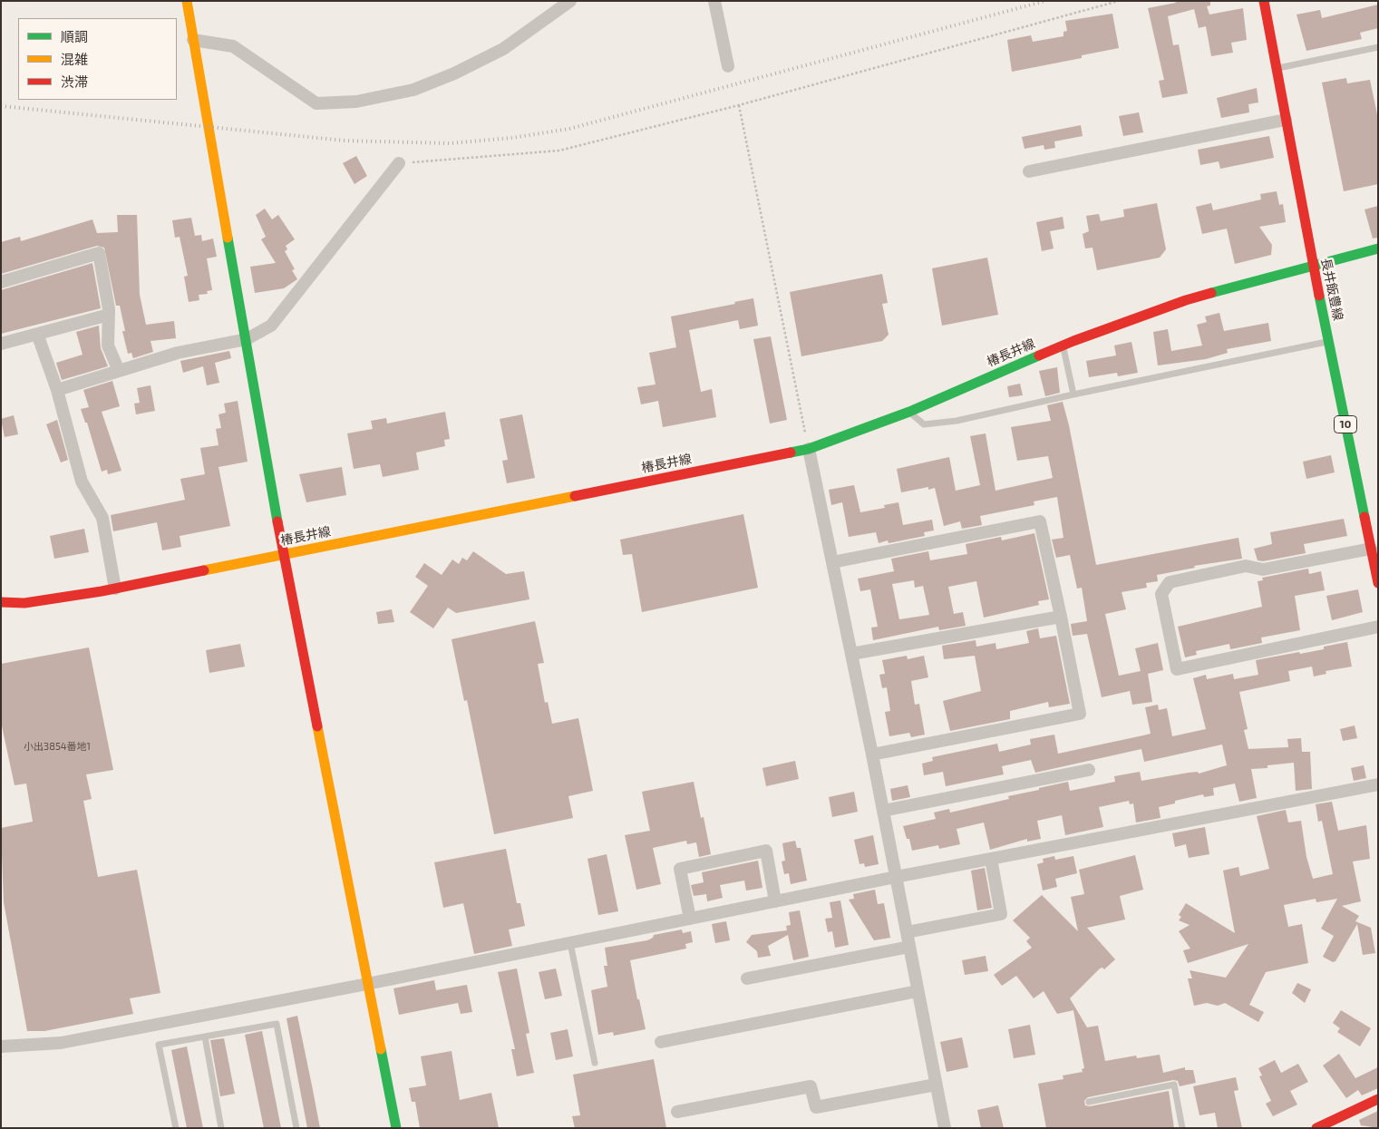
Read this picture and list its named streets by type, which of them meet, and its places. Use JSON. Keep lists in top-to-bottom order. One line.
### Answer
{"streets":{"main road":["長井飯豊線","椿長井線","10"]},"crossings":[["長井飯豊線","椿長井線"]],"house_numbers":["小出3854番地1"],"legend":["順調","混雑","渋滞"]}
